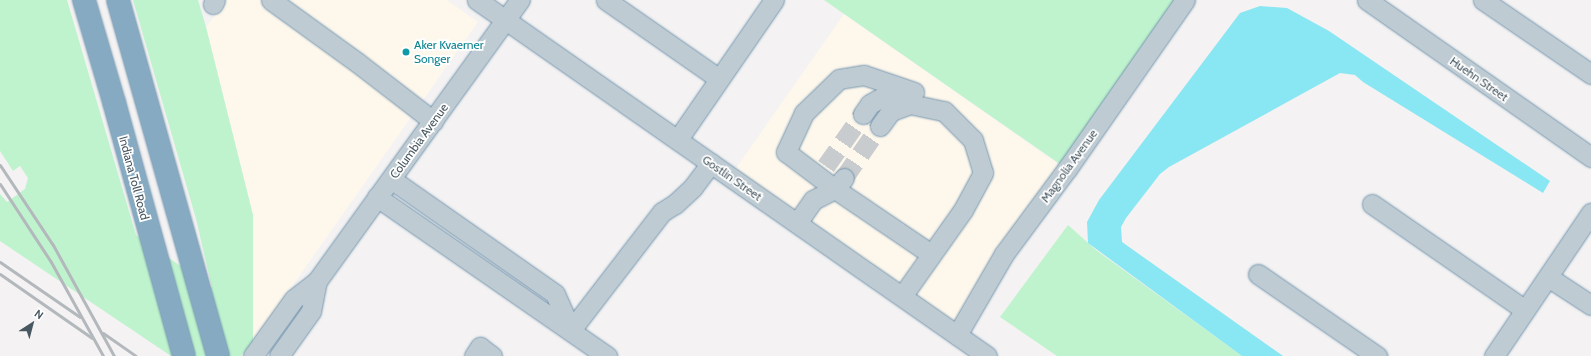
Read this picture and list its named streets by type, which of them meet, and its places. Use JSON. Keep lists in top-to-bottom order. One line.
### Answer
{"streets":{"highway":["Indiana Toll Road"],"street":["Huehn Street","Columbia Avenue","Magnolia Avenue","Gostlin Street"]},"crossings":[["Columbia Avenue","Gostlin Street"],["Magnolia Avenue","Gostlin Street"]],"places":["Aker Kvaerner Songer"],"north":"top right"}
